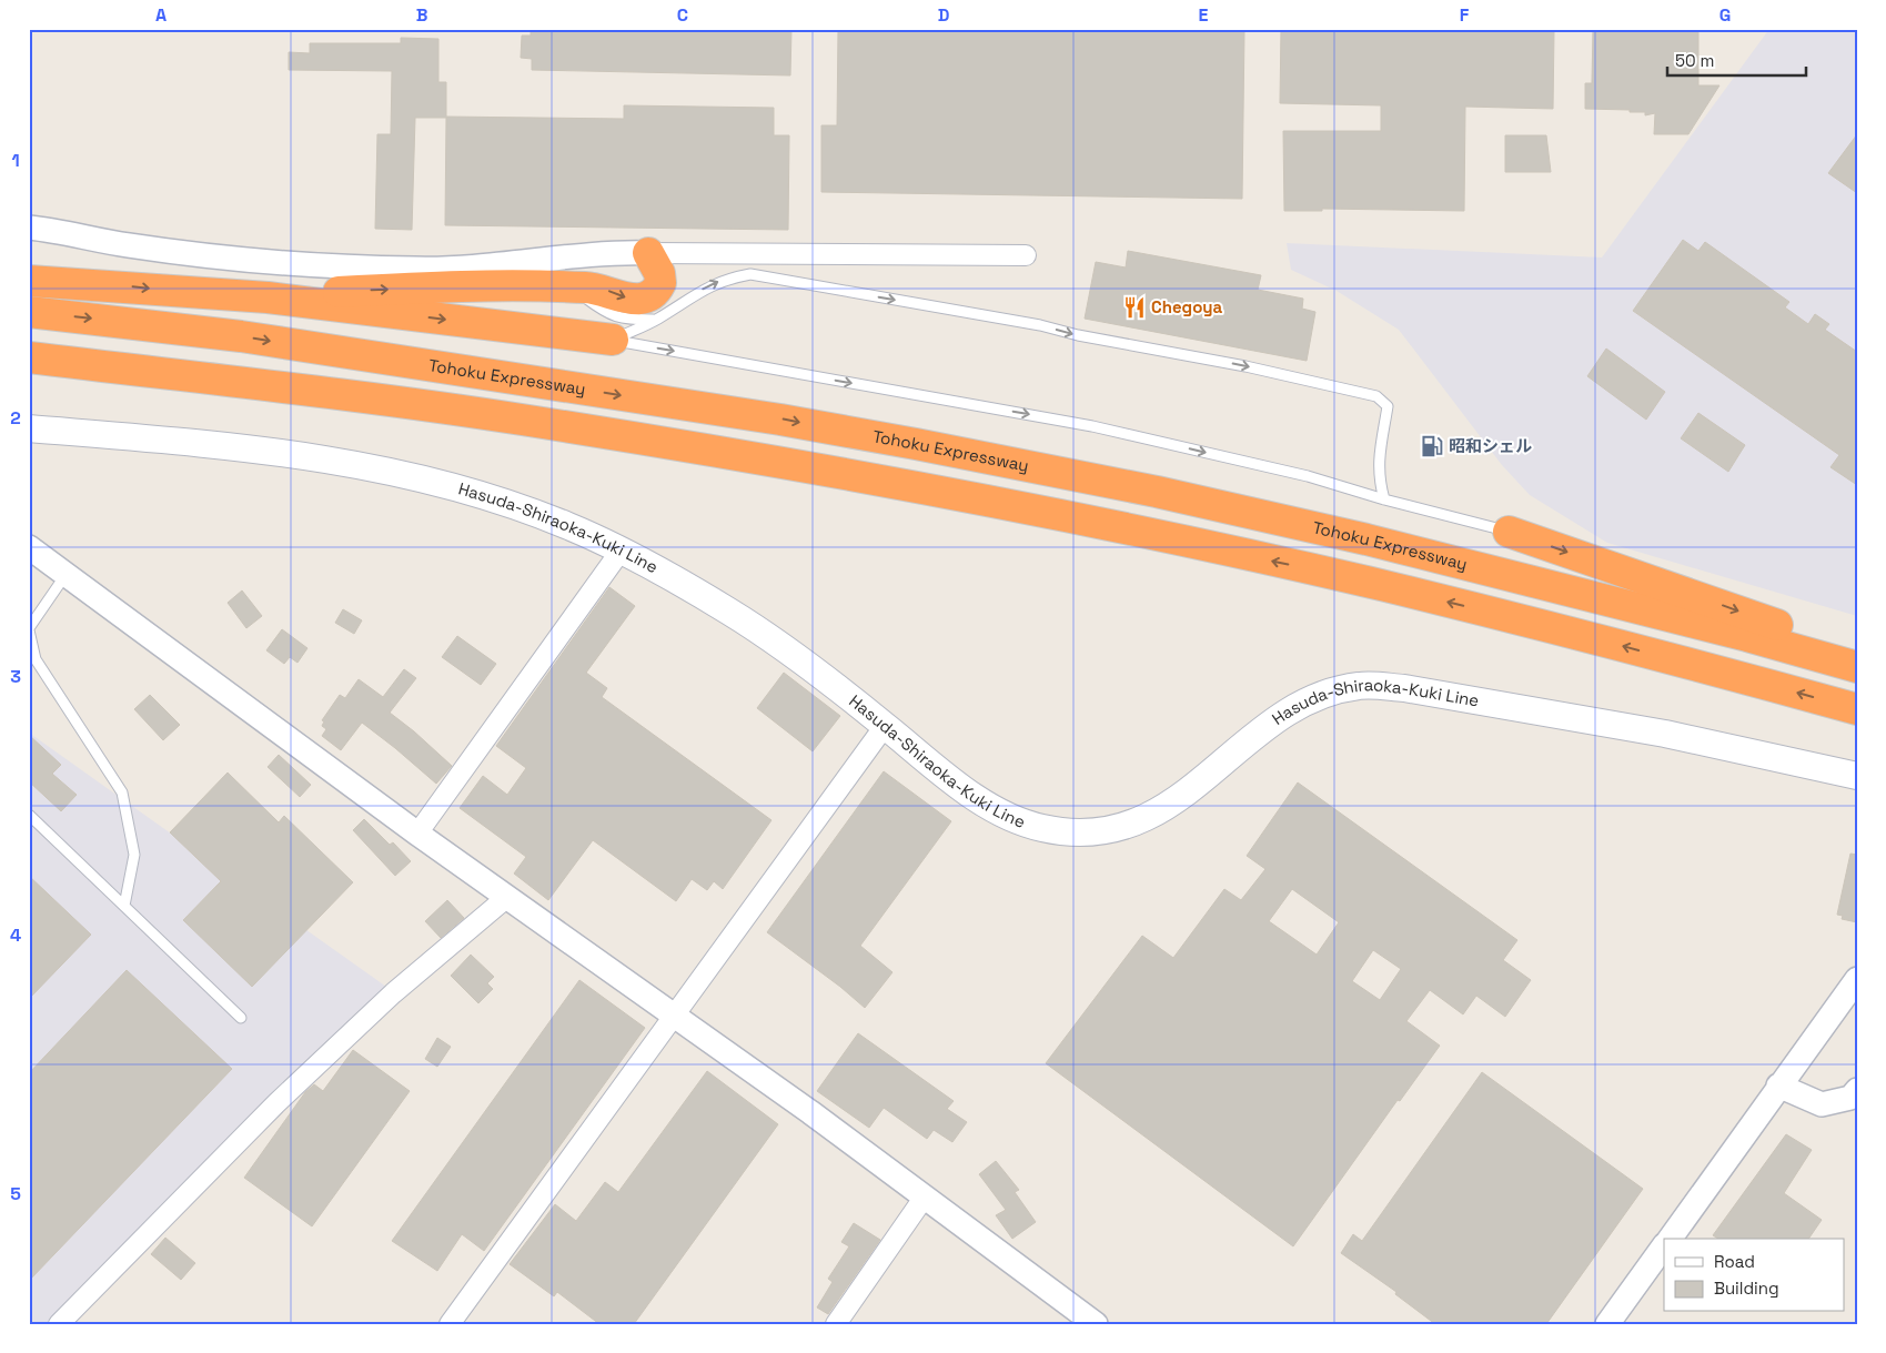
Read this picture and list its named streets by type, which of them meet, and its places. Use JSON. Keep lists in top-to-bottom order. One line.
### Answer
{"streets":{"highway":["Tohoku Expressway"],"main road":["Hasuda-Shiraoka-Kuki Line"]},"places":{"restaurant":["Chegoya"],"fuel station":["昭和シェル"]},"legend":["Road","Building"],"scale_bar":"50 m","grid":{"columns":["A","B","C","D","E","F","G"],"rows":["1","2","3","4","5"]}}
